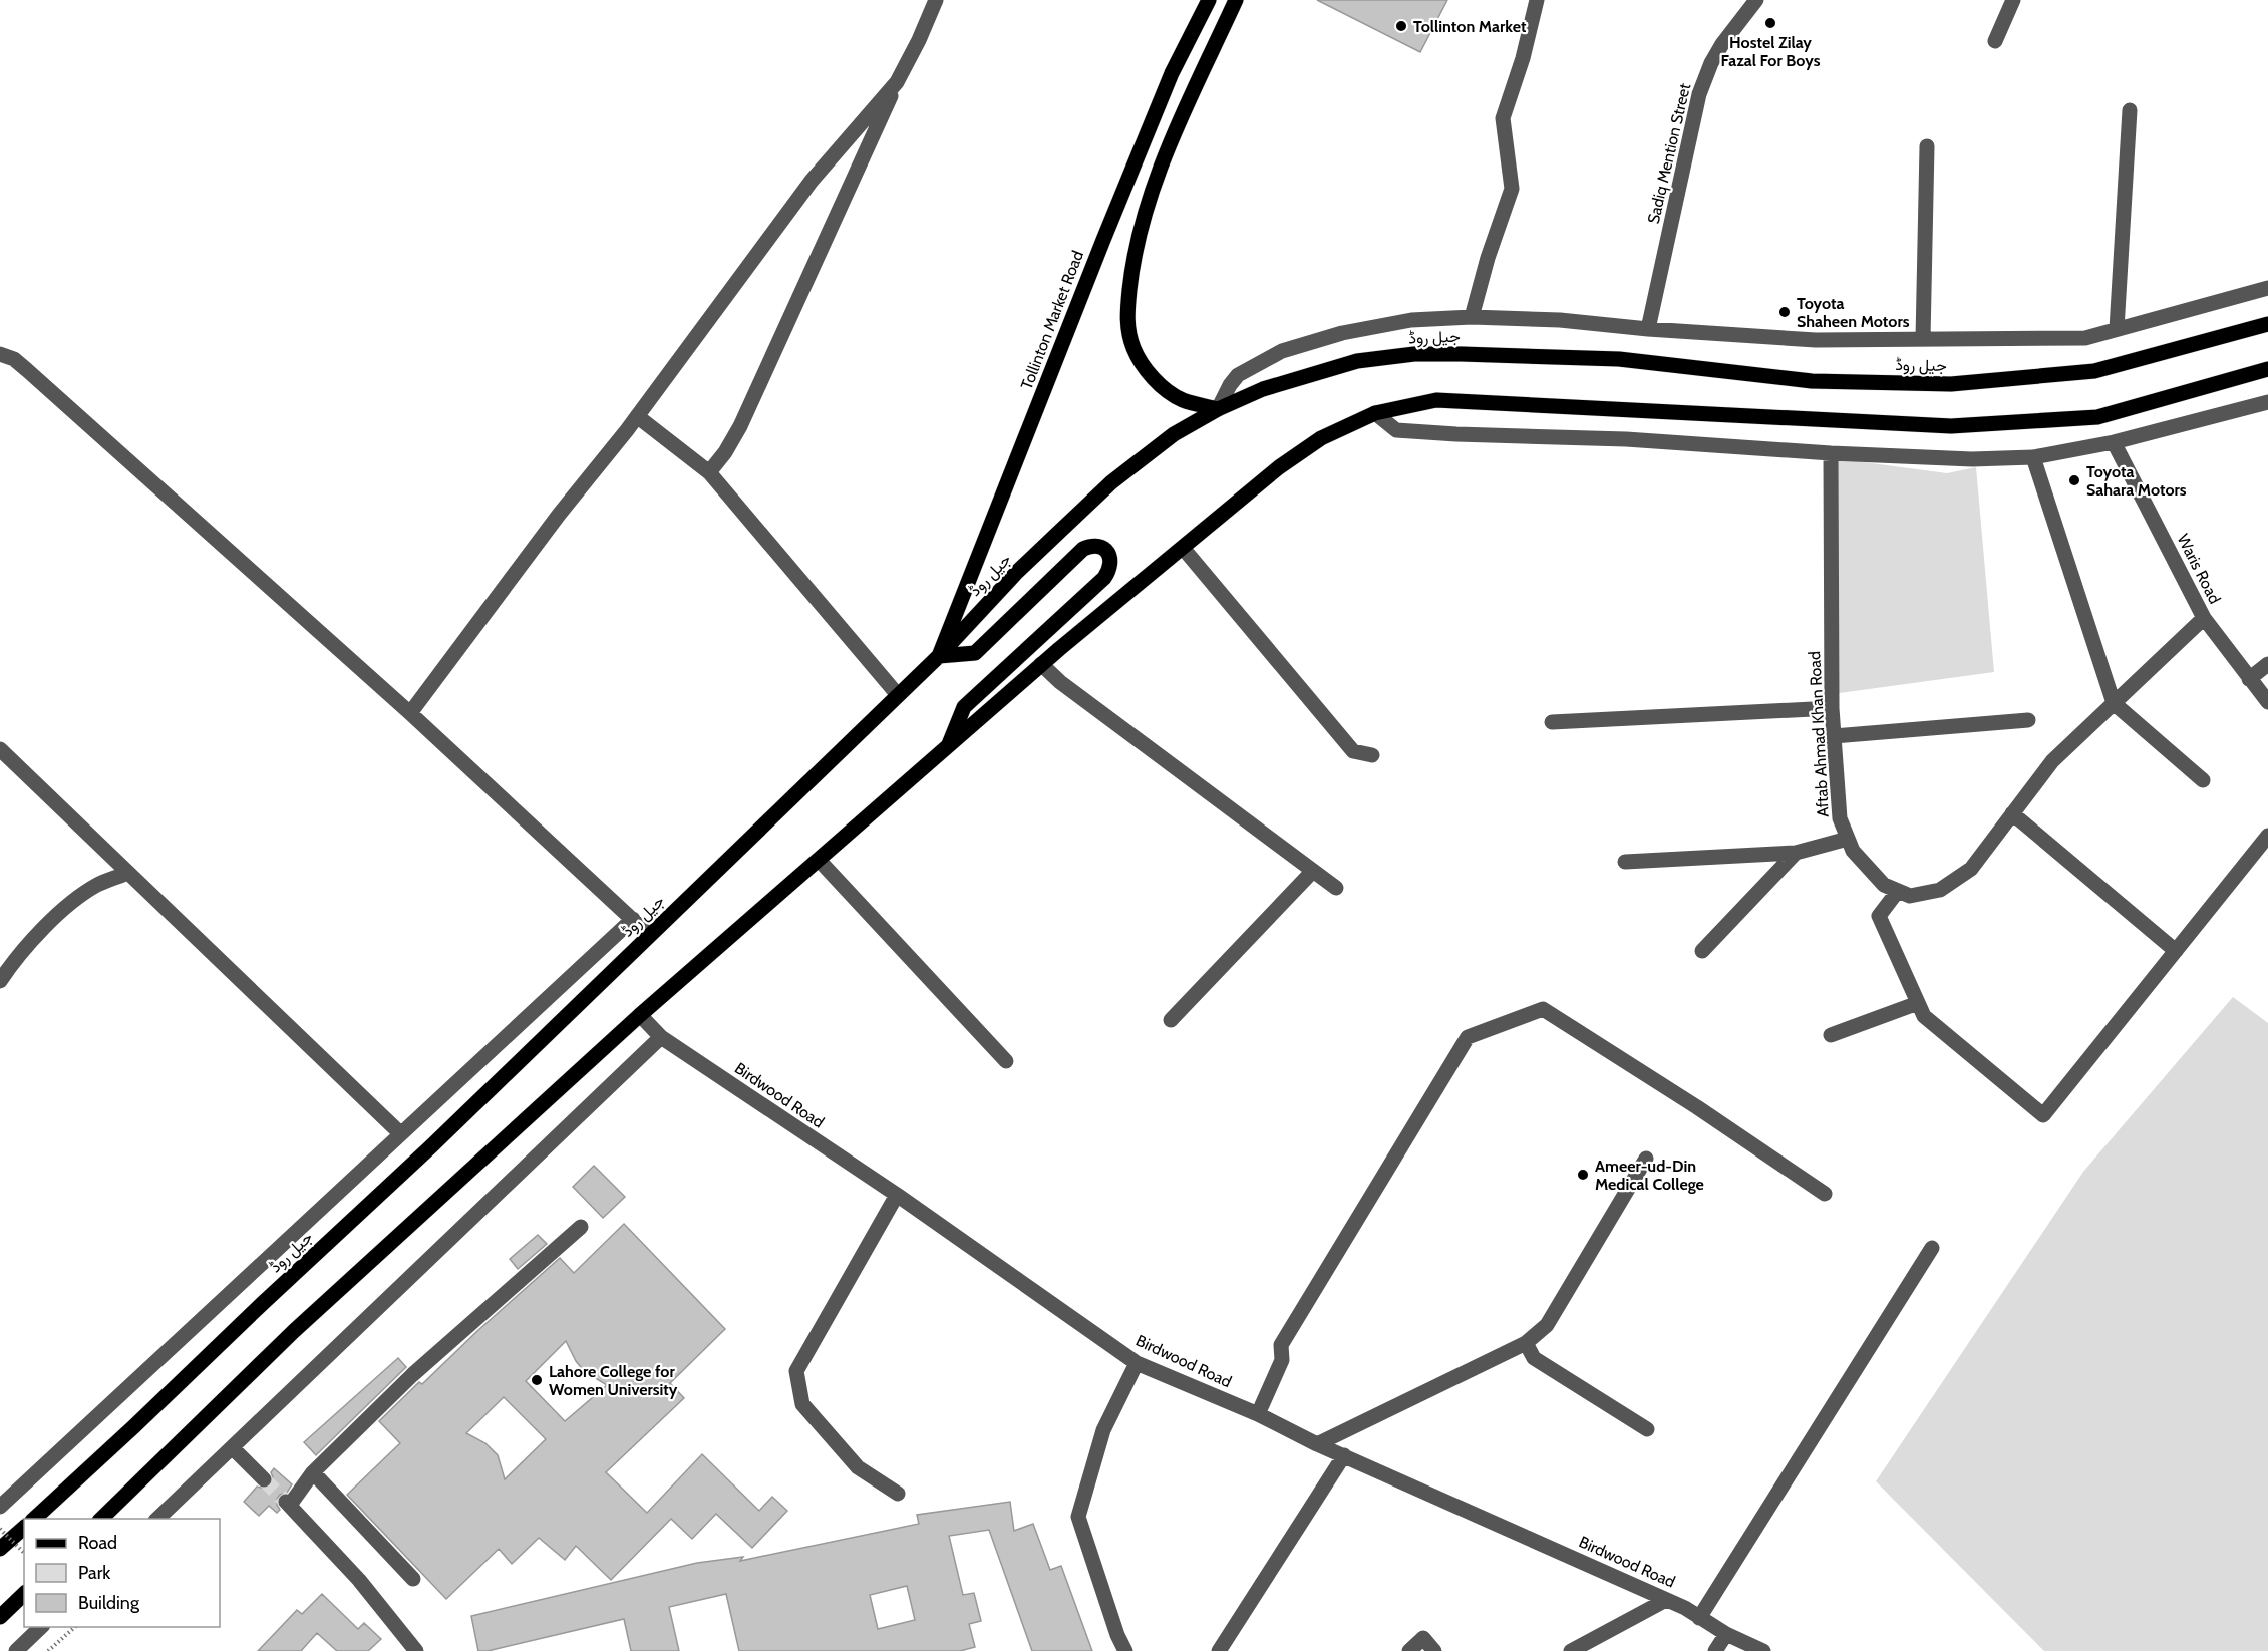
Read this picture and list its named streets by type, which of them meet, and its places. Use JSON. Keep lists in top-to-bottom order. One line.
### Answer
{"streets":{"main road":["Tollinton Market Road","جیل روڈ"],"street":["Sadiq Mention Street","Waris Road","Aftab Ahmad Khan Road","Birdwood Road"]},"crossings":[["Tollinton Market Road","جیل روڈ"]],"places":["Hostel Zilay Fazal For Boys","Tollinton Market","Toyota Shaheen Motors","Toyota Sahara Motors","Ameer-ud-Din Medical College","Lahore College for Women University"],"legend":["Road","Park","Building"]}
